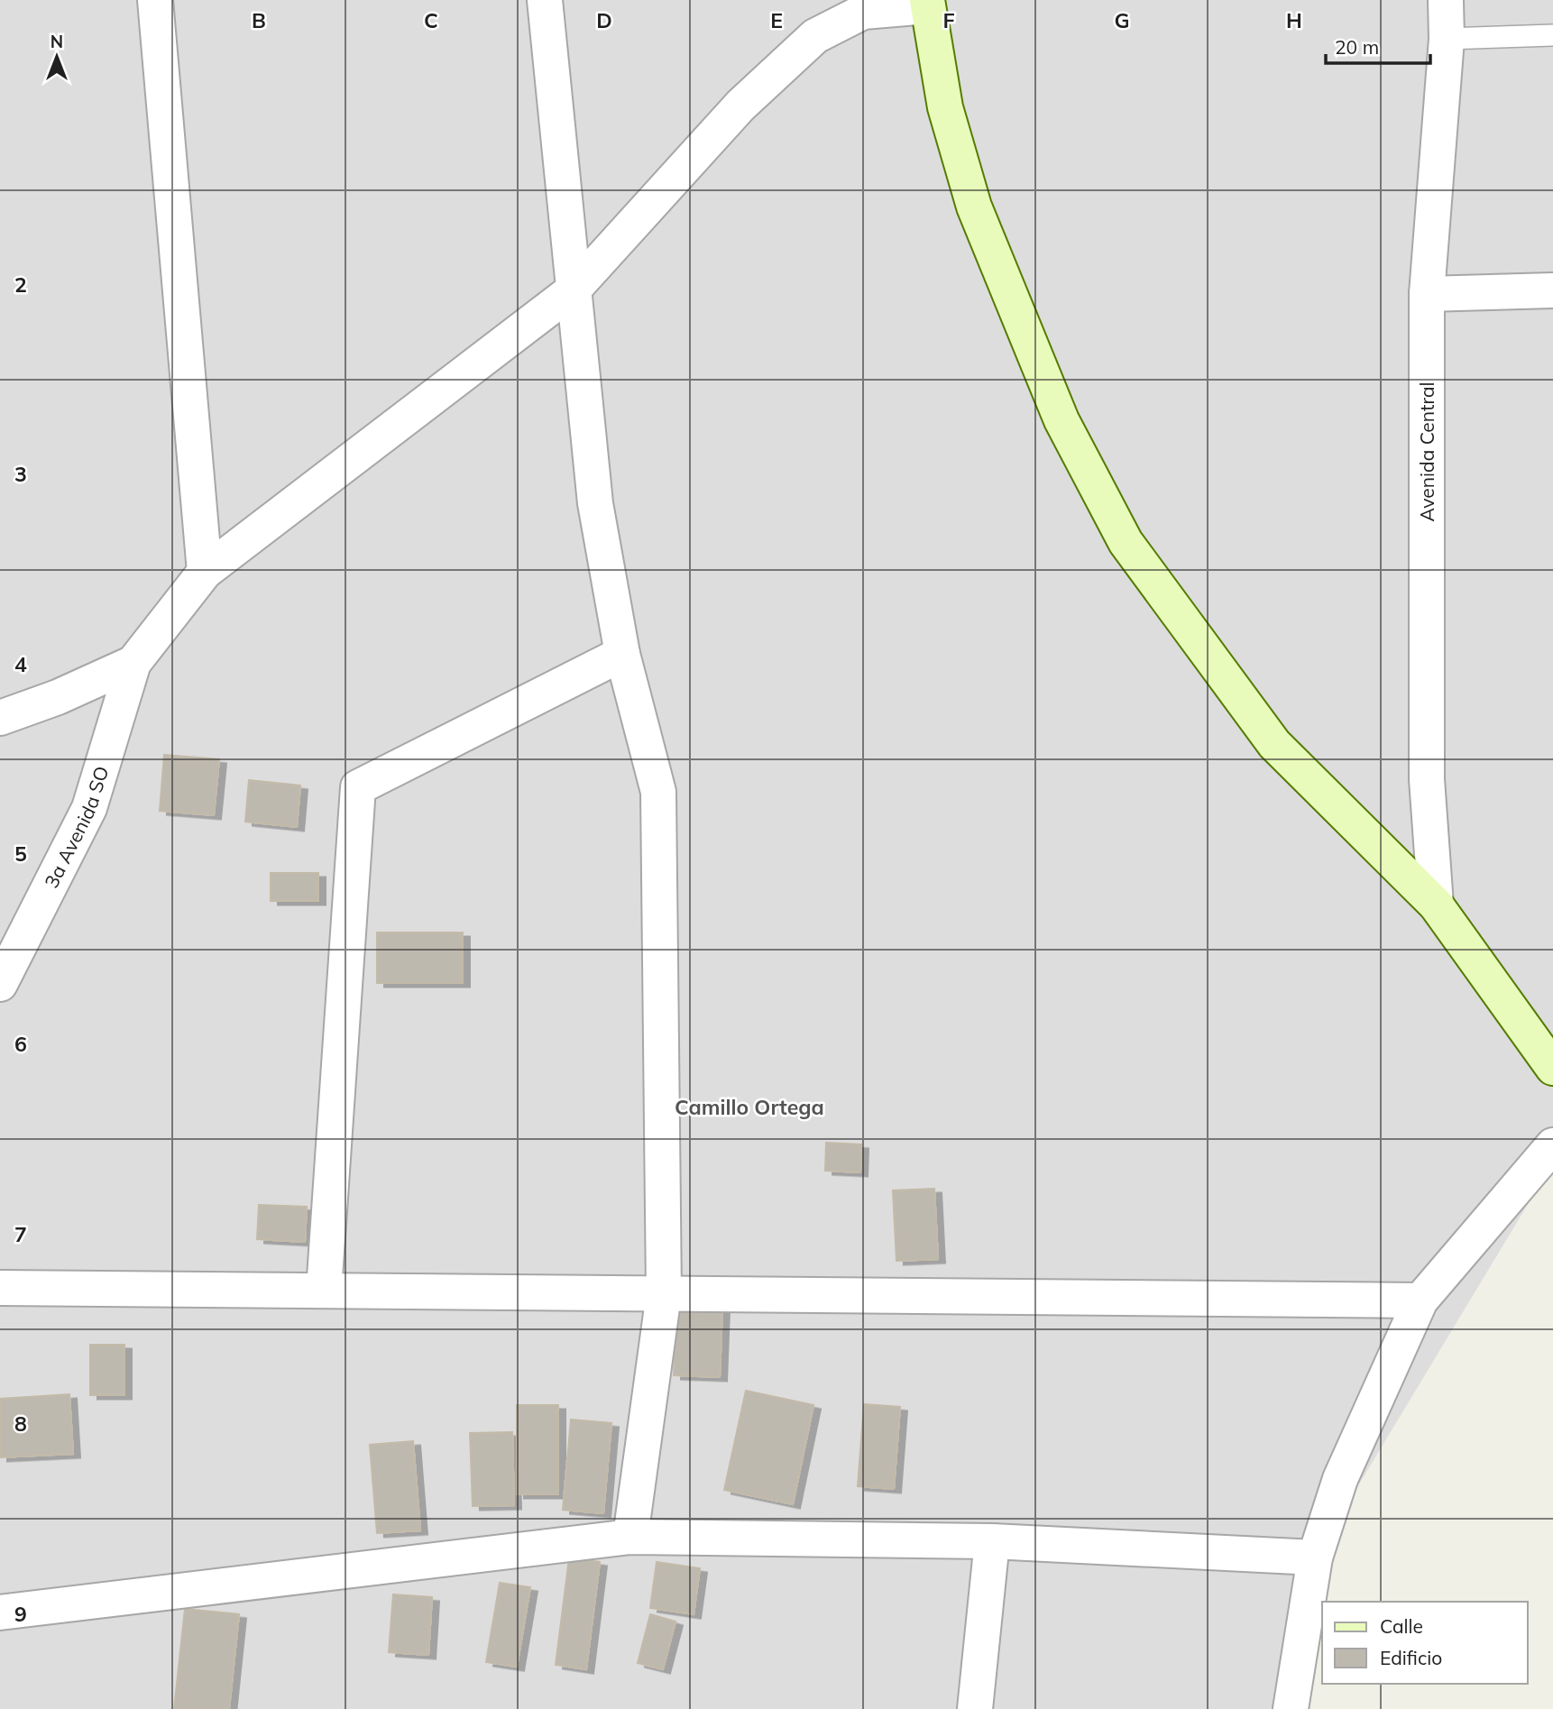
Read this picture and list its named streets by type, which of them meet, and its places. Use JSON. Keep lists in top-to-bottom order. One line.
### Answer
{"streets":{"street":["Avenida Central","3a Avenida SO"]},"districts":["Camillo Ortega"],"legend":["Calle","Edificio"],"scale_bar":"20 m","north":"top","grid":{"columns":["B","C","D","E","F","G","H"],"rows":["2","3","4","5","6","7","8","9"]}}
